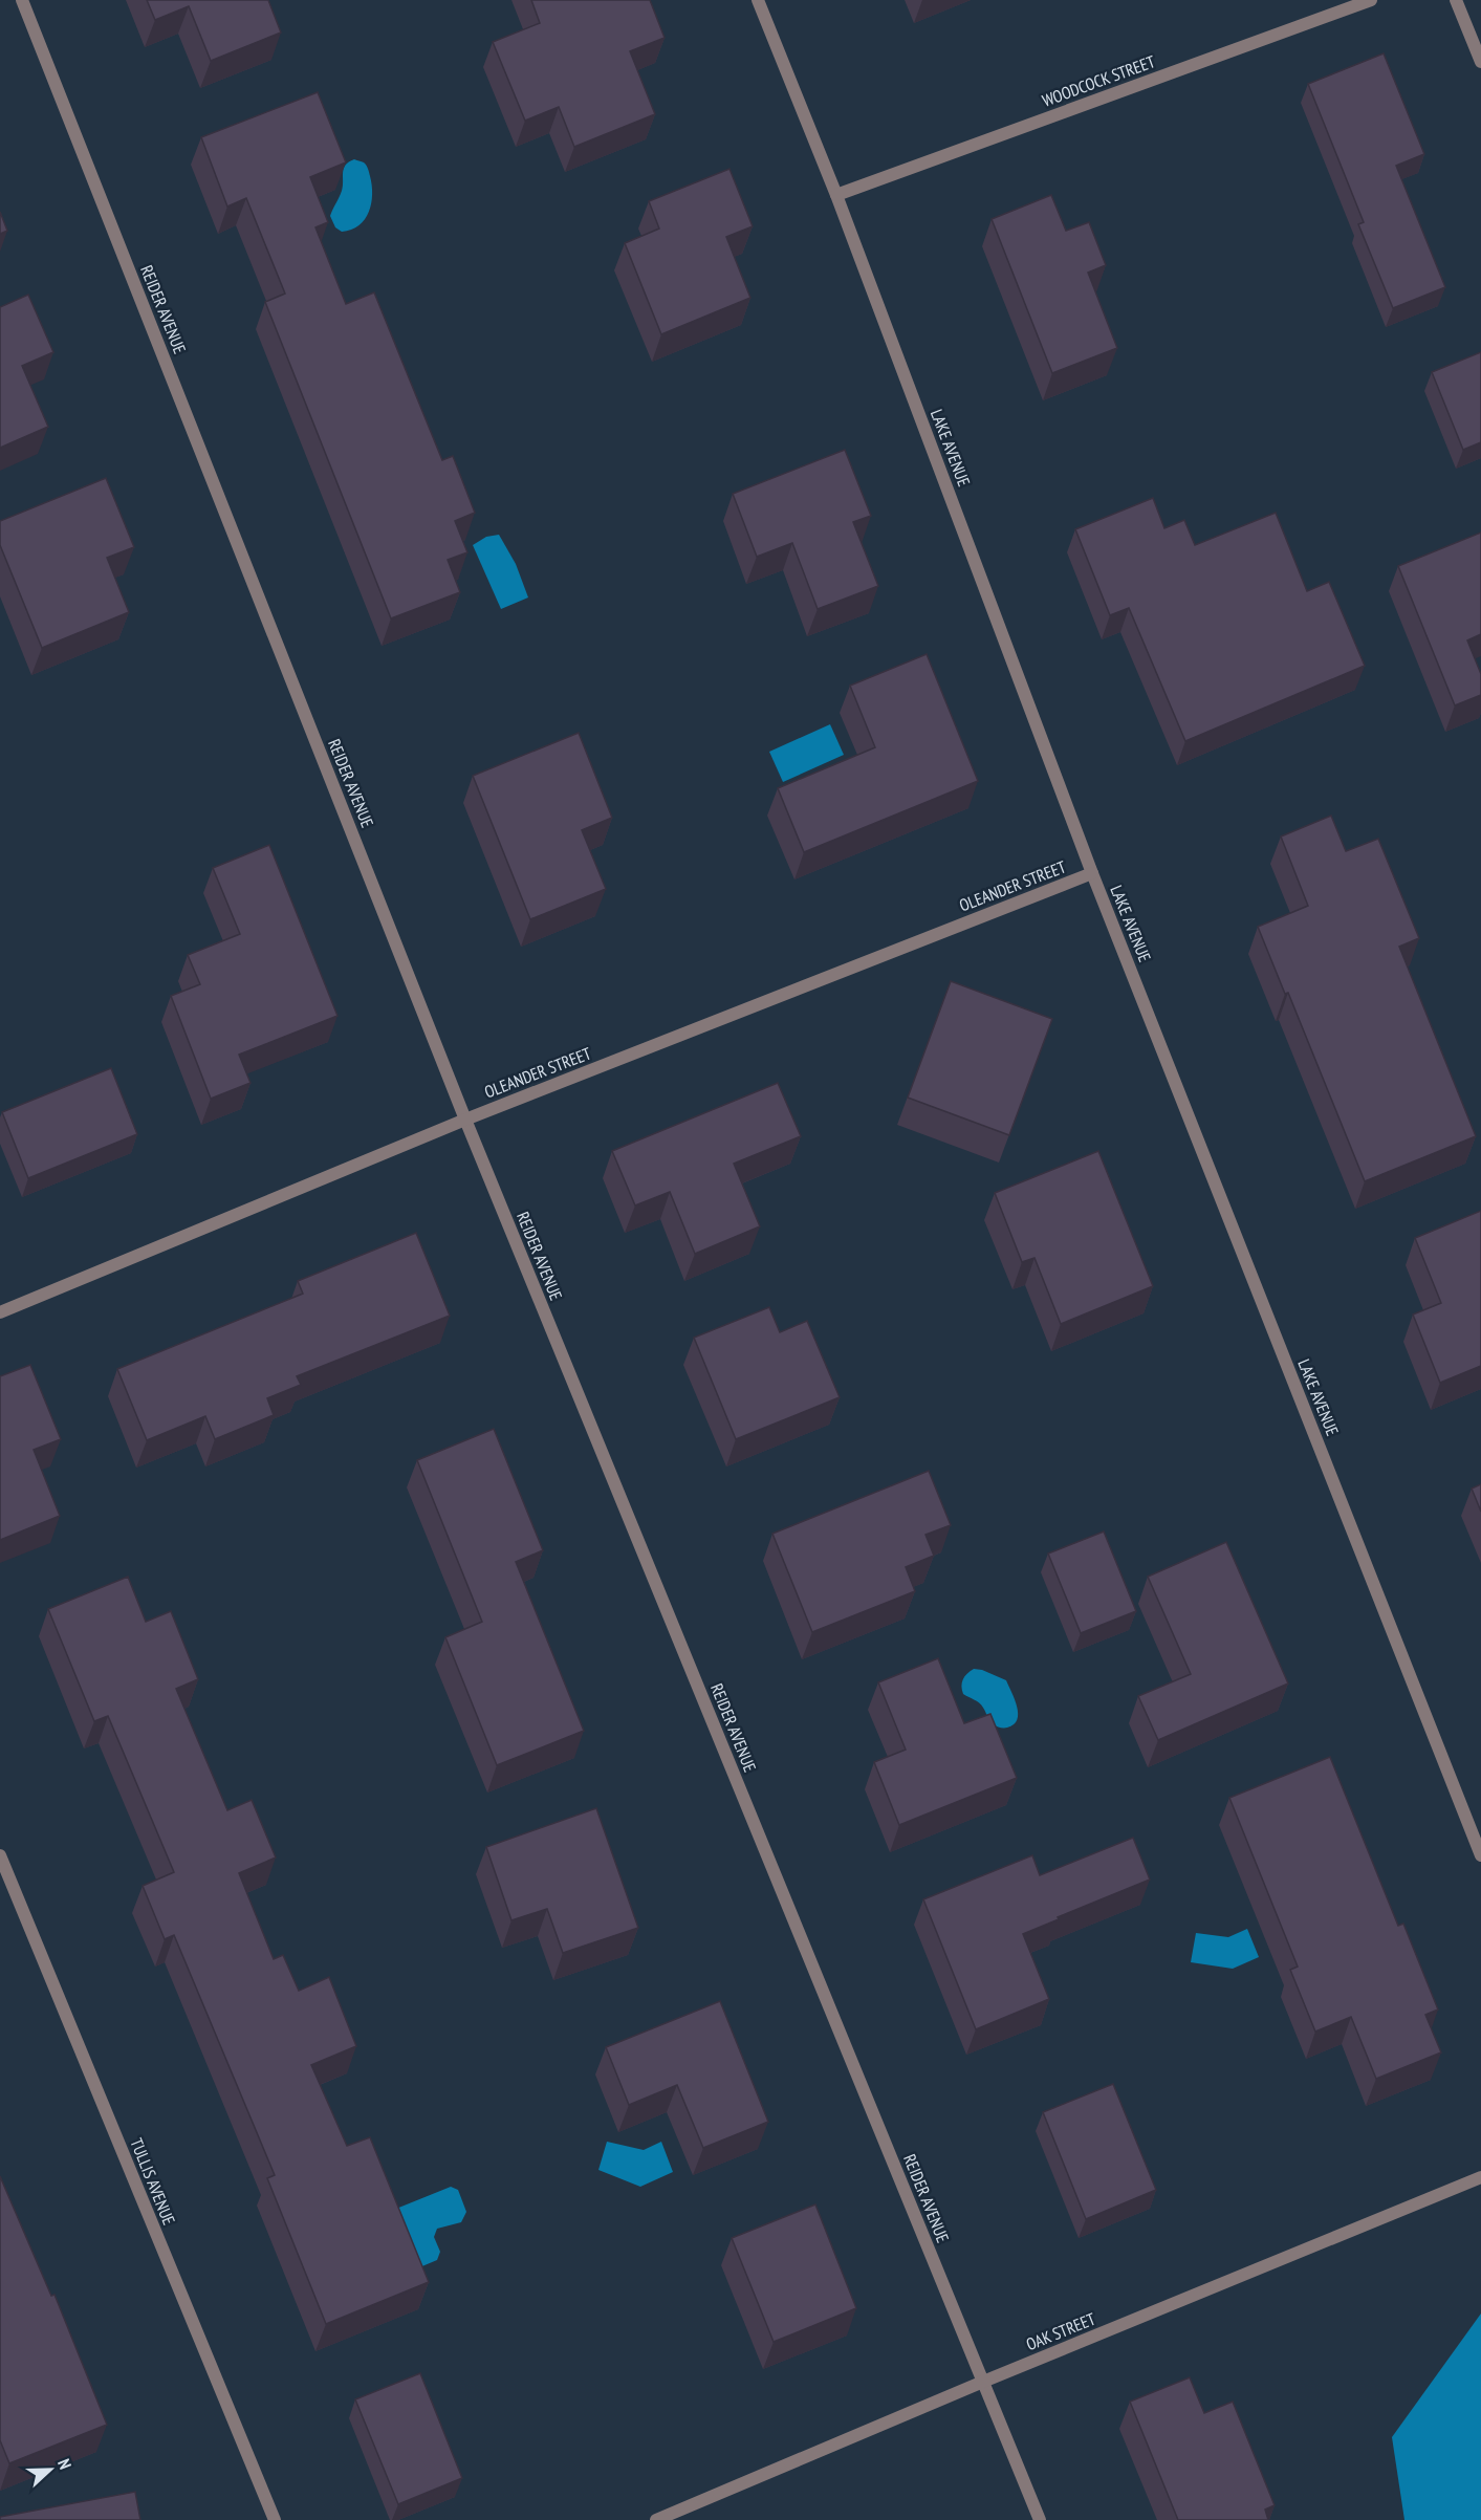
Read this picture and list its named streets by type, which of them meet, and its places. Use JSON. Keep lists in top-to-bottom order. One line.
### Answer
{"streets":{"street":["WOODCOCK STREET","REIDER AVENUE","LAKE AVENUE","OLEANDER STREET","TULLIS AVENUE","OAK STREET"]},"crossings":[["WOODCOCK STREET","LAKE AVENUE"],["REIDER AVENUE","OLEANDER STREET"],["REIDER AVENUE","OAK STREET"],["LAKE AVENUE","OLEANDER STREET"]],"north":"right"}
